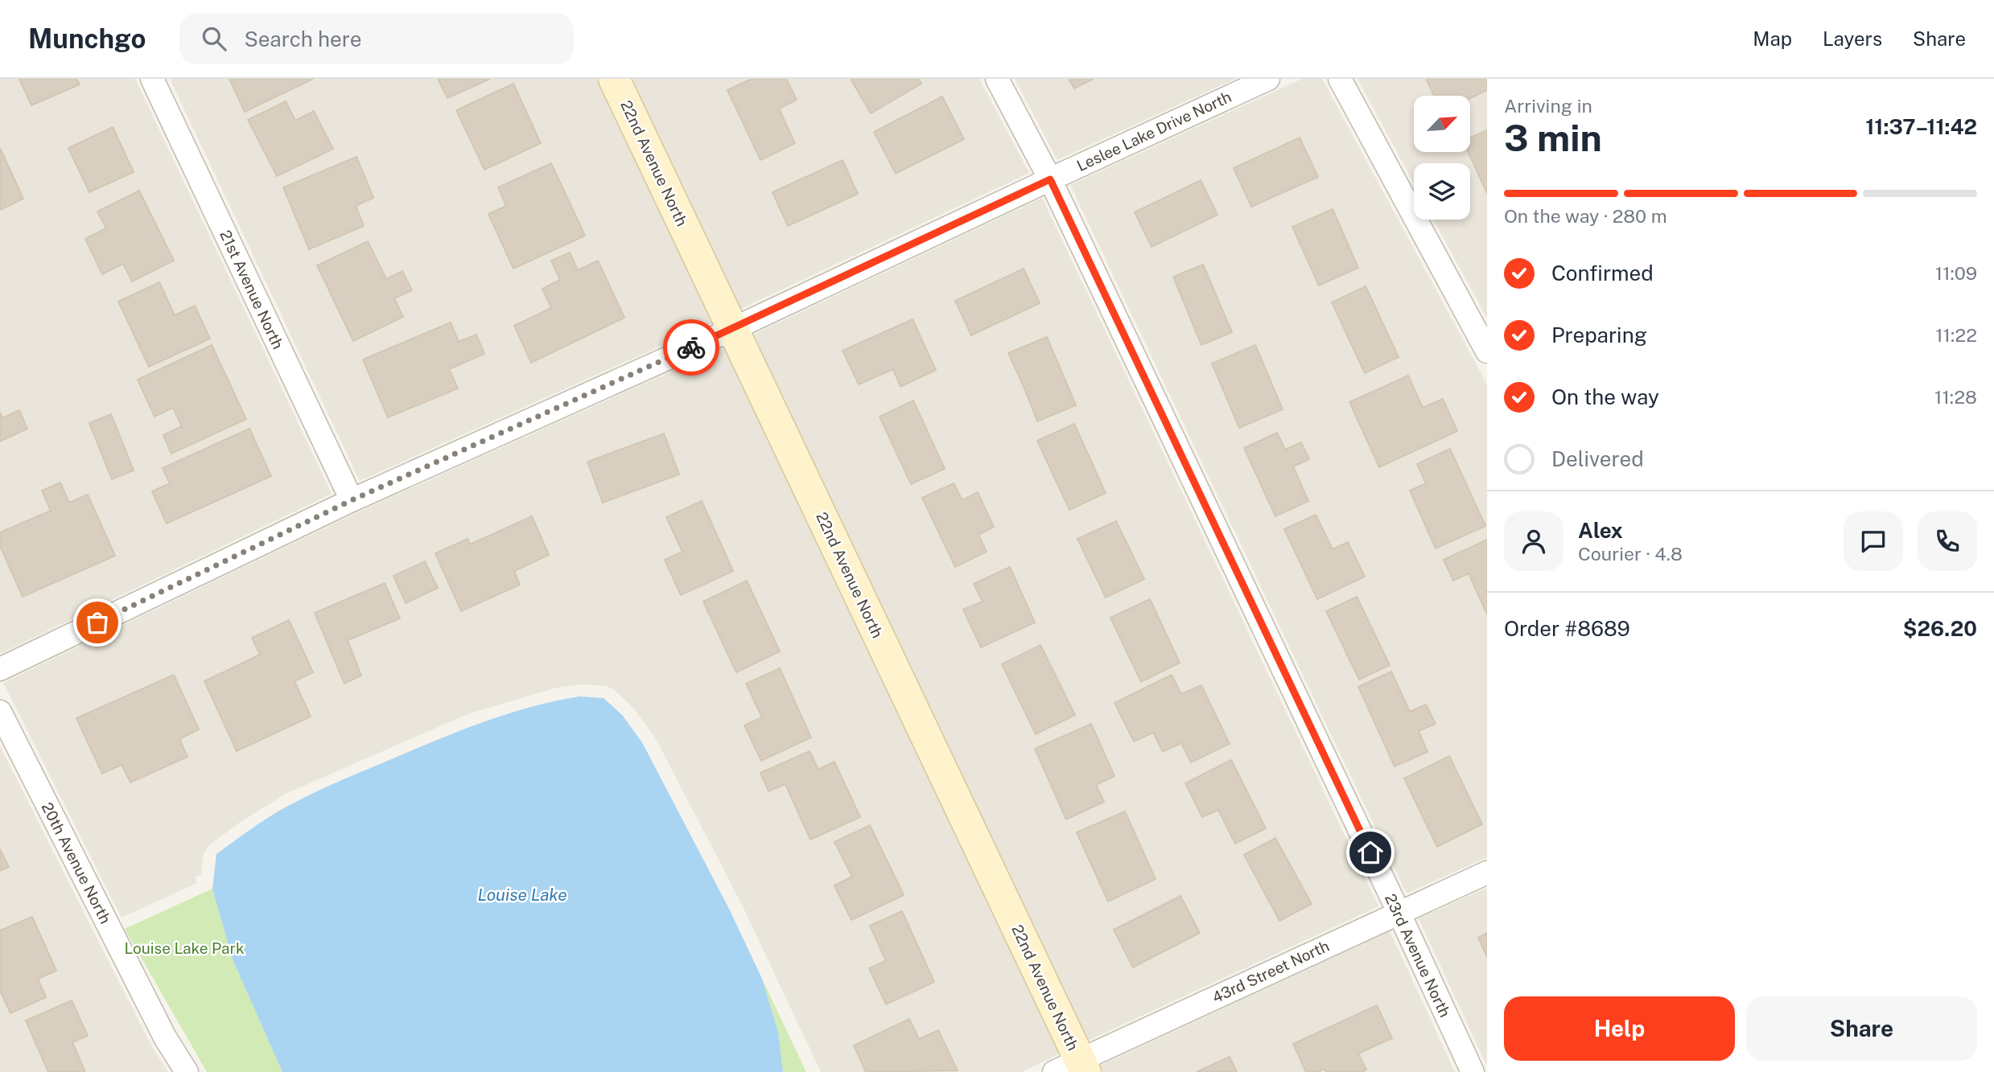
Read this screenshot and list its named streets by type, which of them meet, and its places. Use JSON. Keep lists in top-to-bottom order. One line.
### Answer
{"streets":{"main road":["22nd Avenue North"],"street":["Leslee Lake Drive North","21st Avenue North","20th Avenue North","23rd Avenue North","43rd Street North"]},"crossings":[["Leslee Lake Drive North","22nd Avenue North"],["Leslee Lake Drive North","21st Avenue North"],["Leslee Lake Drive North","23rd Avenue North"],["22nd Avenue North","43rd Street North"],["23rd Avenue North","43rd Street North"]],"water":["Louise Lake"],"parks":["Louise Lake Park"],"north":"top right","page":{"header":"Munchgo","search":"Search here","nav":["Map","Layers","Share"],"heading":["3 min","Arriving in","11:37–11:42"],"panel":["Alex","Courier · 4.8","Order #8689","$26.20"],"bar":"On the way · 280 m","list":[["Confirmed","11:09"],["Preparing","11:22"],["On the way","11:28"],"Delivered"],"buttons":["Help","Share"]}}
